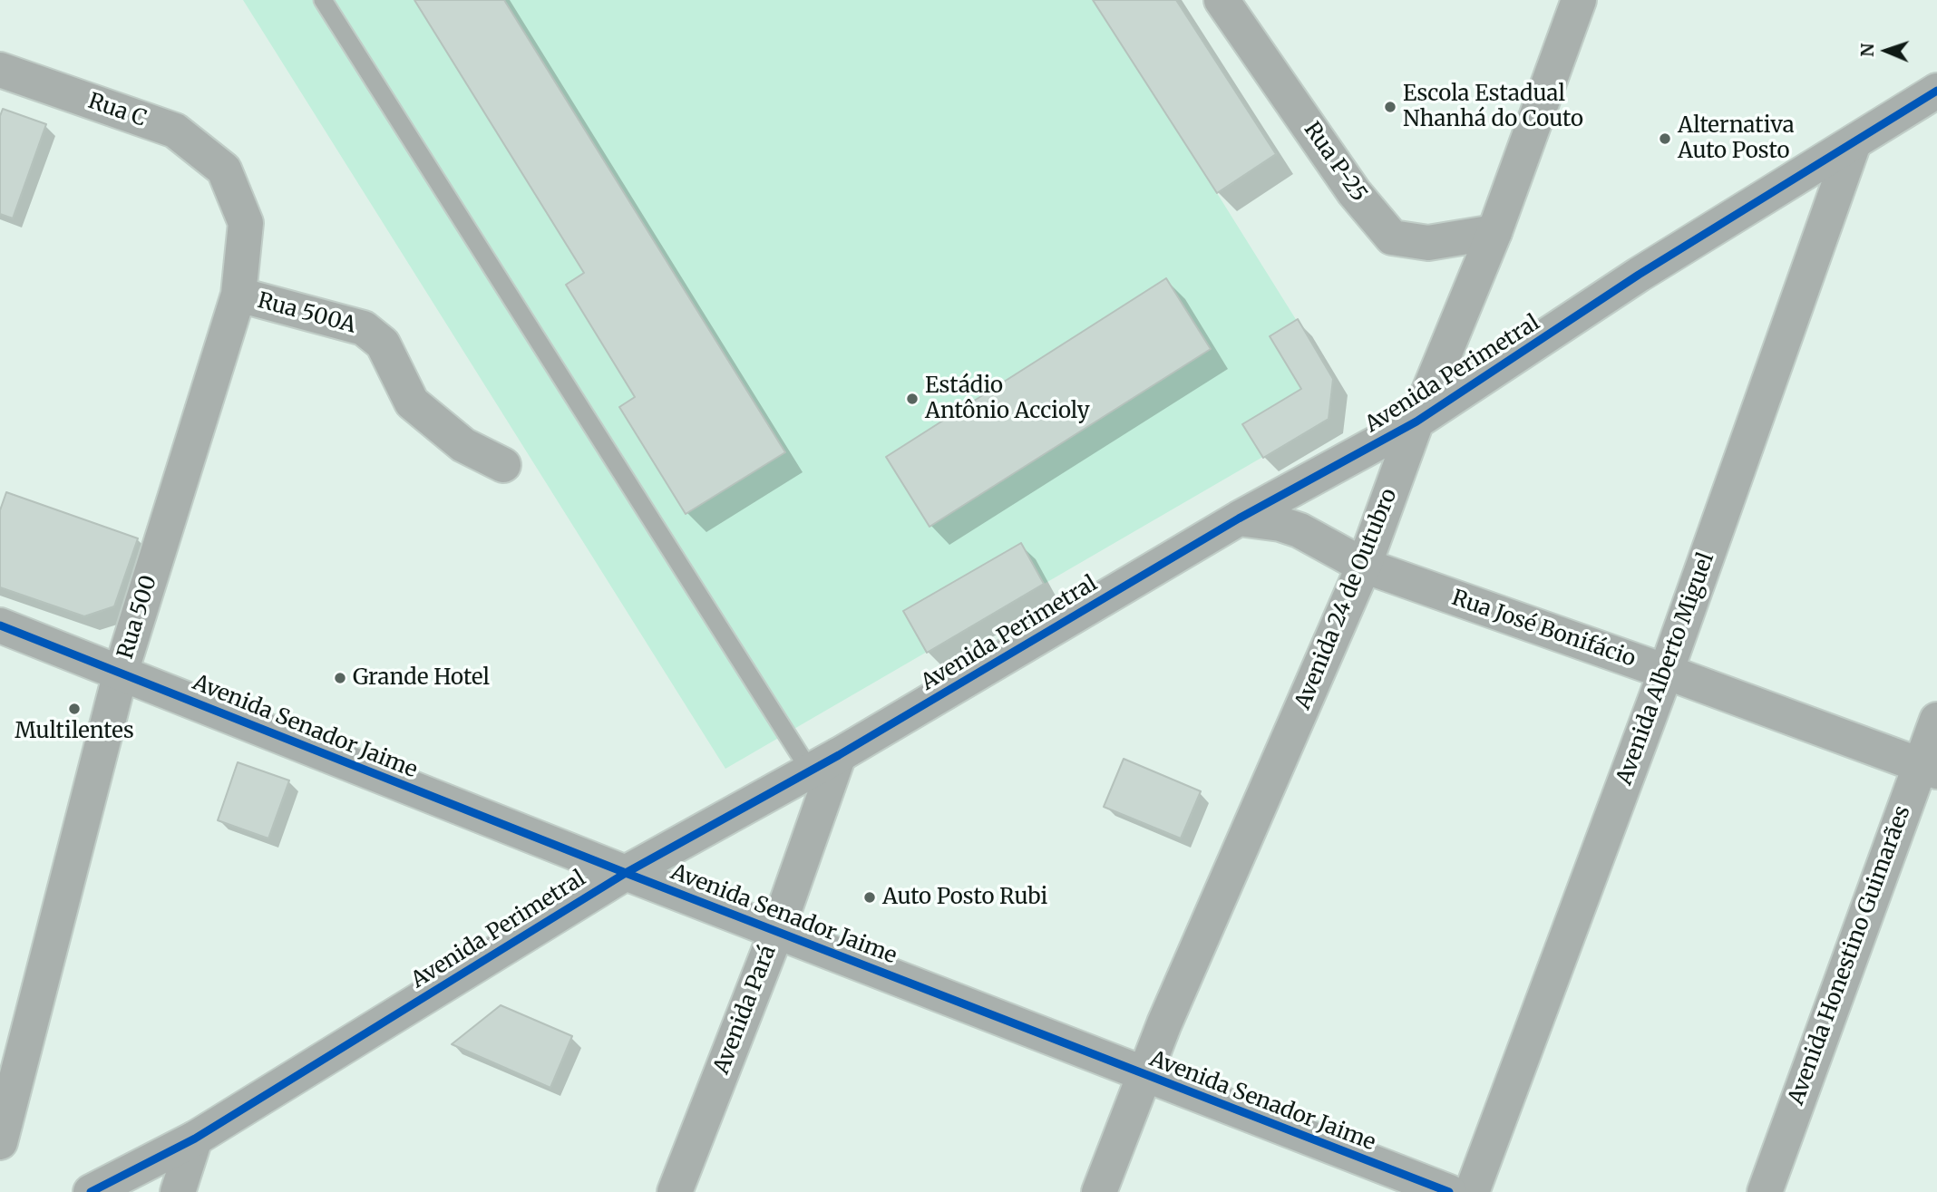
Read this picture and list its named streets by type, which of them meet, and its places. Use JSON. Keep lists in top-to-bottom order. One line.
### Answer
{"streets":{"street":["Rua C","Rua P-25","Rua 500A","Avenida Perimetral","Avenida 24 de Outubro","Rua 500","Rua José Bonifácio","Avenida Alberto Miguel","Avenida Senador Jaime","Avenida Honestino Guimarães","Avenida Pará"]},"crossings":[["Rua C","Rua 500"],["Rua P-25","Avenida 24 de Outubro"],["Rua 500A","Rua 500"],["Avenida Perimetral","Avenida 24 de Outubro"],["Avenida Perimetral","Rua José Bonifácio"],["Avenida Perimetral","Avenida Alberto Miguel"],["Avenida Perimetral","Avenida Senador Jaime"],["Avenida Perimetral","Avenida Pará"],["Avenida 24 de Outubro","Rua José Bonifácio"],["Avenida 24 de Outubro","Avenida Senador Jaime"],["Rua 500","Avenida Senador Jaime"],["Rua José Bonifácio","Avenida Alberto Miguel"],["Rua José Bonifácio","Avenida Honestino Guimarães"],["Avenida Senador Jaime","Avenida Pará"]],"places":["Escola Estadual Nhanhá do Couto","Alternativa Auto Posto","Estádio Antônio Accioly","Grande Hotel","Multilentes","Auto Posto Rubi"],"north":"left"}
